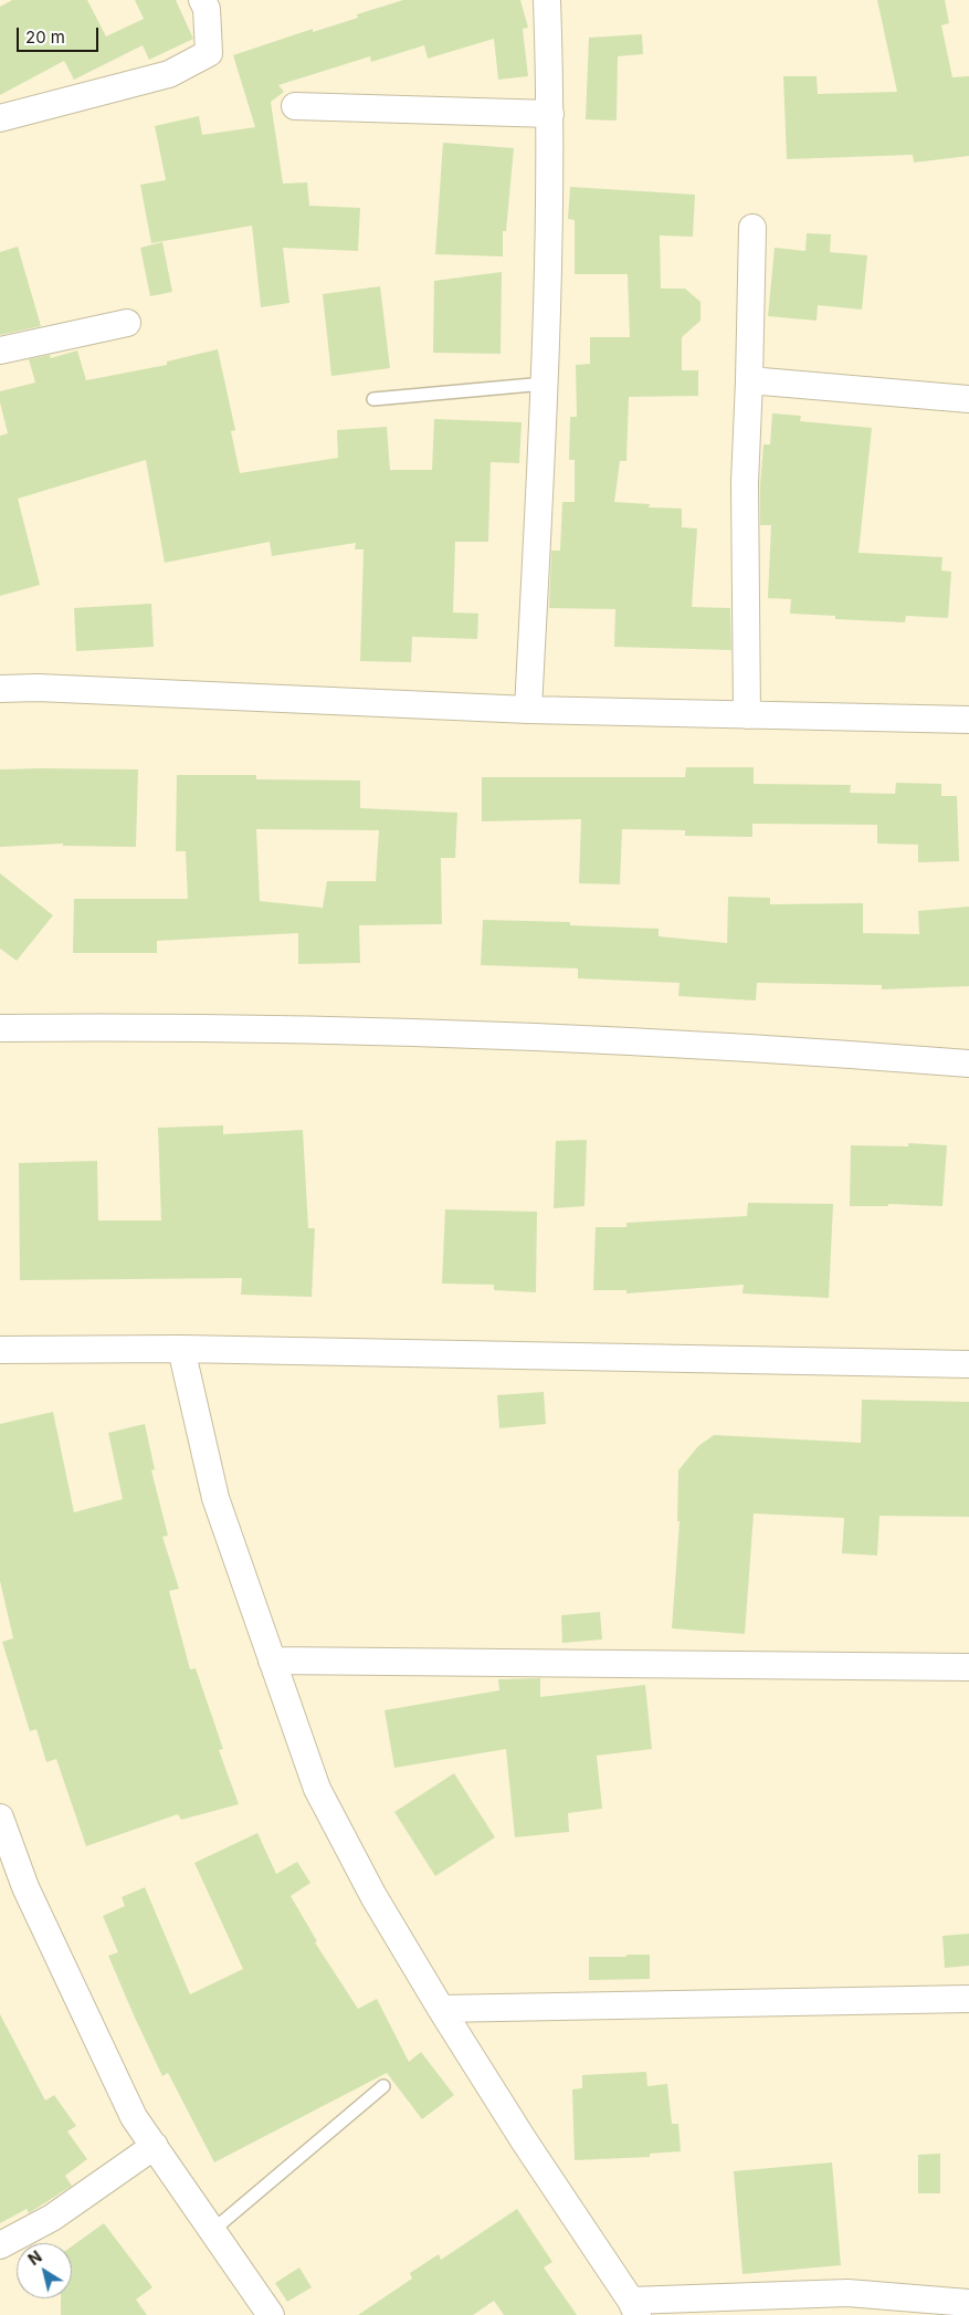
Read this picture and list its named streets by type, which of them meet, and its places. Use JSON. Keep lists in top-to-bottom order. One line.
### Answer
{"scale_bar":"20 m","north":"top left"}
